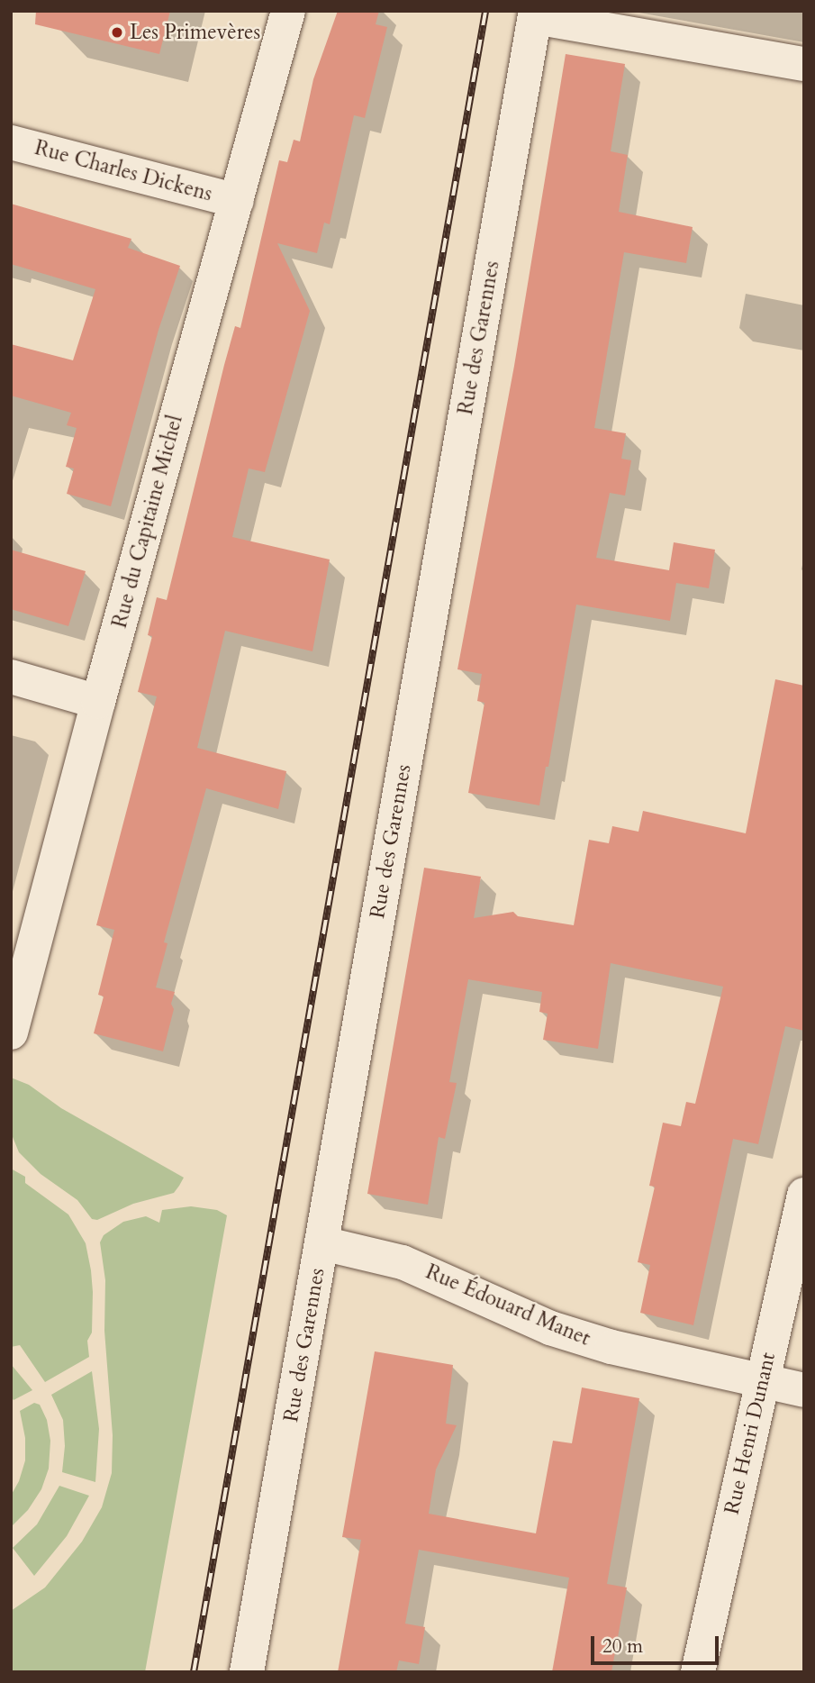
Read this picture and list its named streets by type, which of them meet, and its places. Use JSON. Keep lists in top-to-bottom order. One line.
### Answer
{"streets":{"street":["Rue Charles Dickens","Rue des Garennes","Rue du Capitaine Michel","Rue Édouard Manet","Rue Henri Dunant"]},"crossings":[["Rue Charles Dickens","Rue du Capitaine Michel"],["Rue des Garennes","Rue Édouard Manet"],["Rue Édouard Manet","Rue Henri Dunant"]],"places":["Les Primevères"],"scale_bar":"20 m"}
